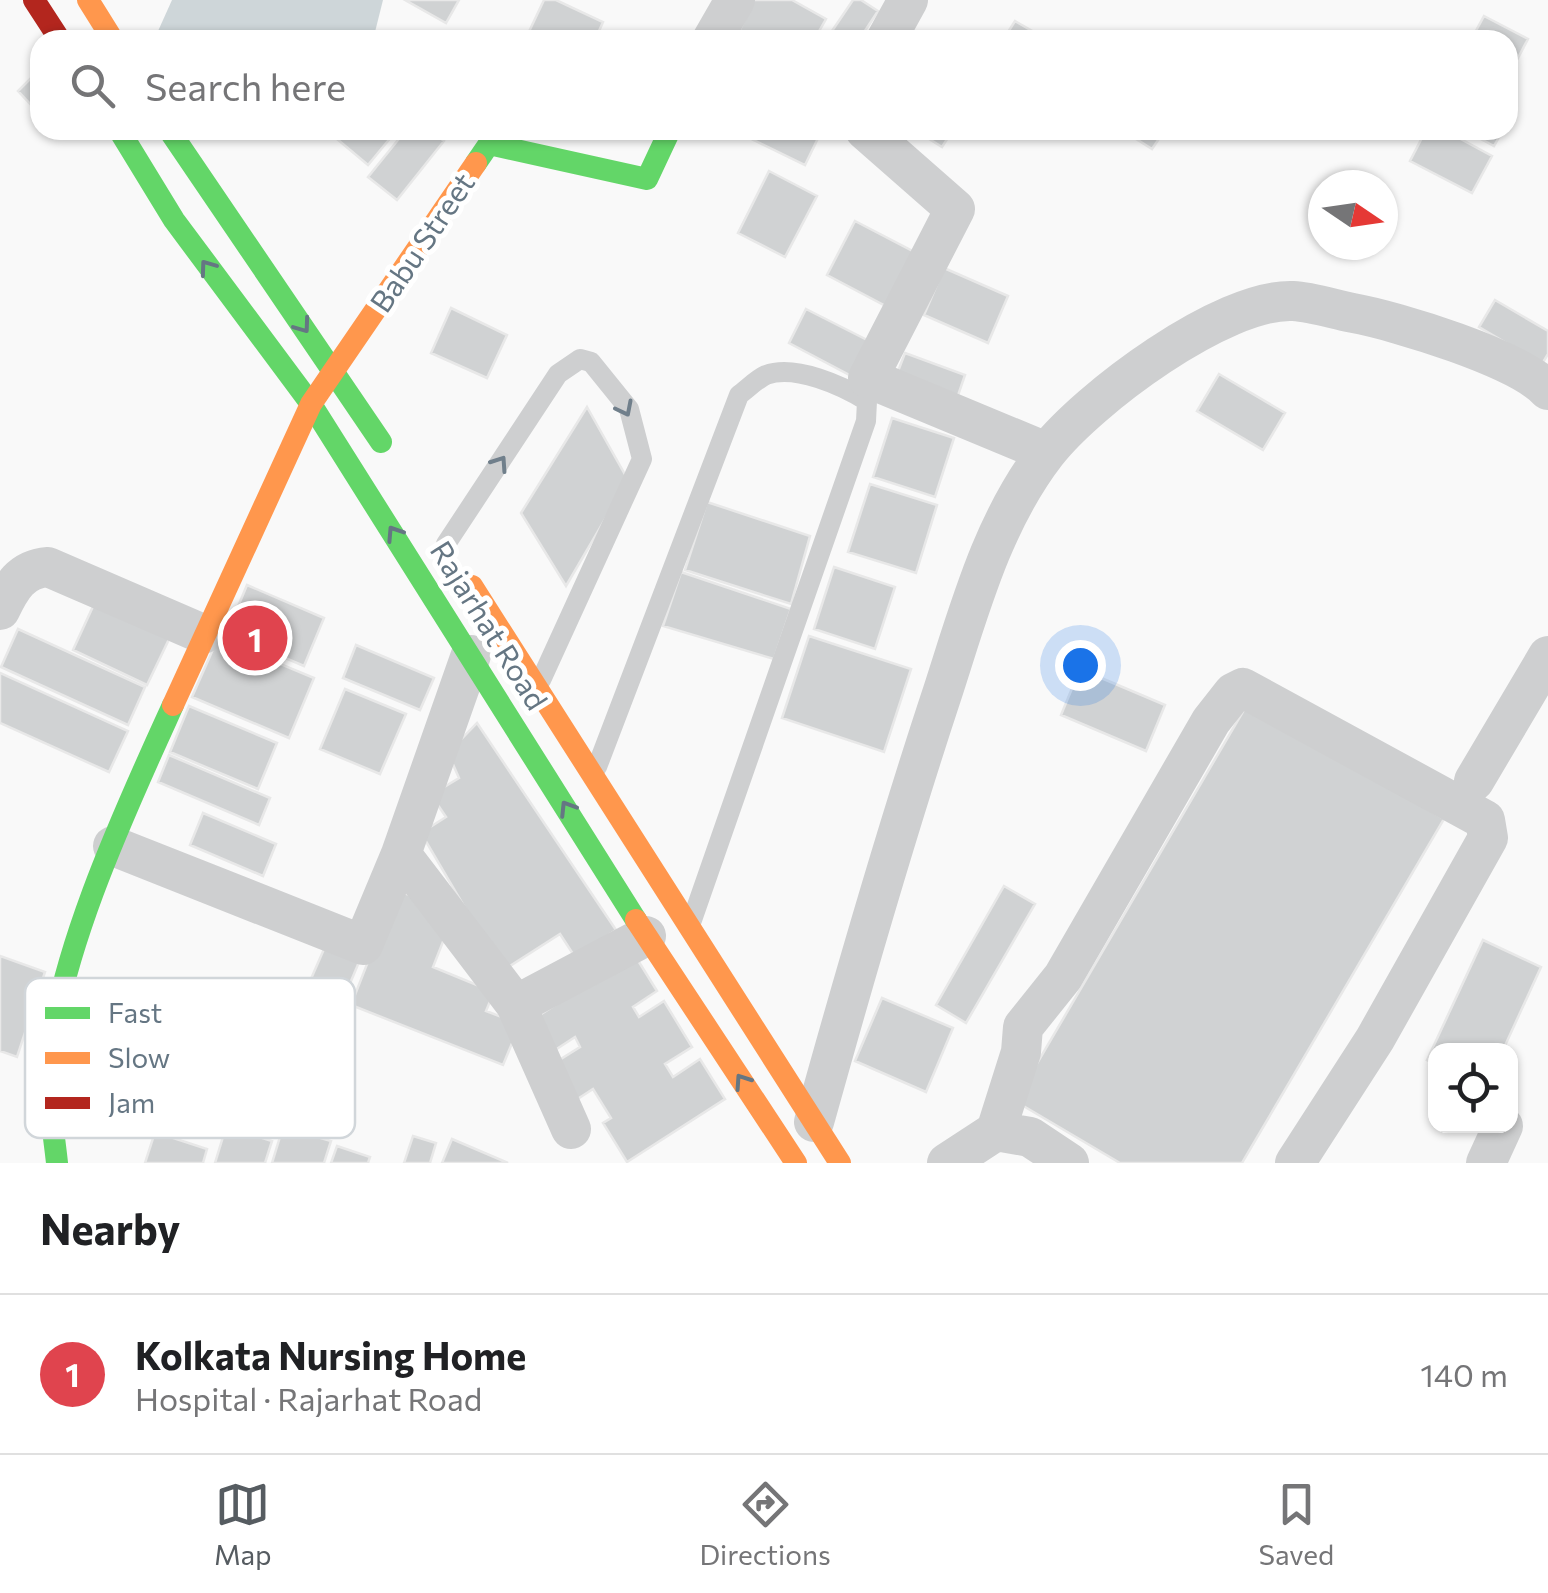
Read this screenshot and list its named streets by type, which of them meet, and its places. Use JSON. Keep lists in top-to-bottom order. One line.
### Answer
{"streets":{"main road":["Babu Street","Rajarhat Road"]},"legend":["Fast","Slow","Jam"],"north":"right","page":{"search":"Search here","pins":"1","heading":"Nearby","list":[{"mark":"1","name":"Kolkata Nursing Home","note":"Hospital · Rajarhat Road","value":"140 m"}],"nav":["Map","Directions","Saved"]}}
